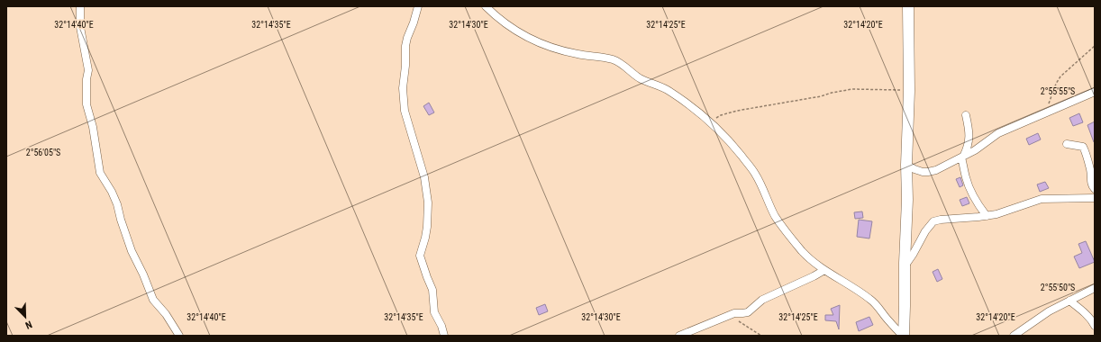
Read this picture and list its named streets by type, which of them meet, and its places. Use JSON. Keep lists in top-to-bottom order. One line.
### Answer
{"north":"bottom right","coordinates":["32°14'40\"E","32°14'35\"E","32°14'30\"E","32°14'25\"E","32°14'20\"E","2°55'55\"S","2°56'05\"S","2°55'50\"S"]}
